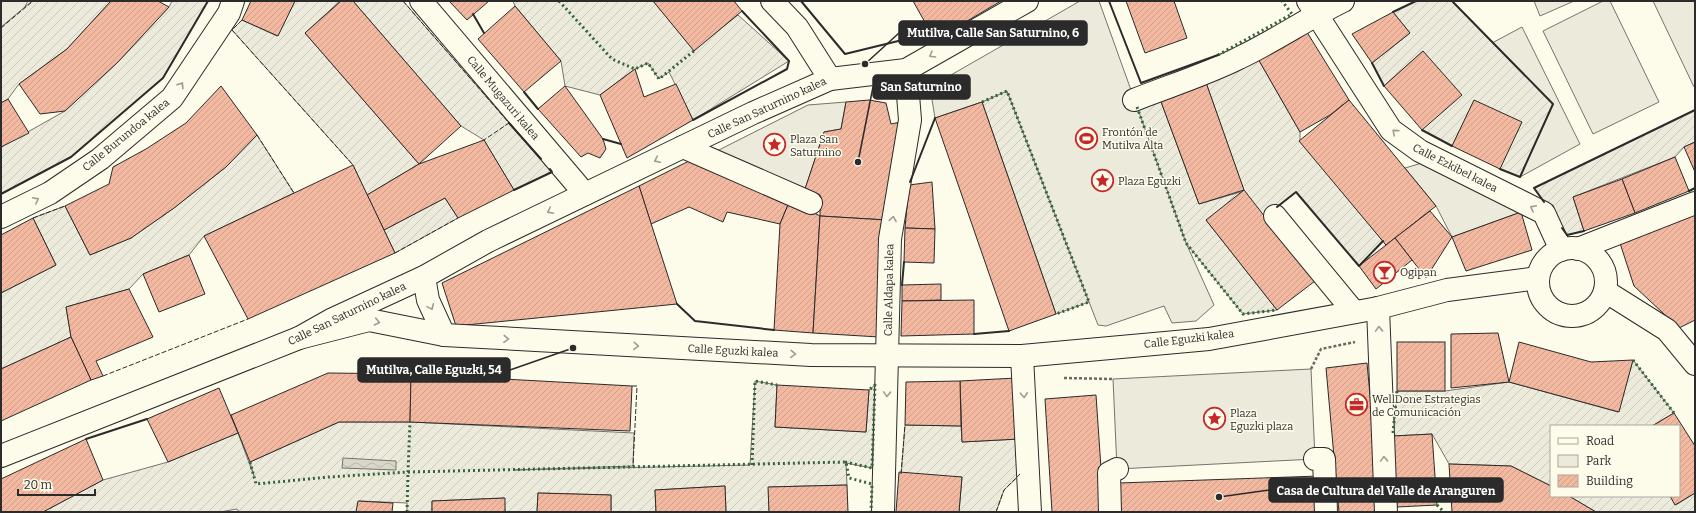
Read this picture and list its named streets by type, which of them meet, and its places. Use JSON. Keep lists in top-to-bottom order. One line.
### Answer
{"streets":{"street":["Calle Mugazuri kalea","Calle San Saturnino kalea","Calle Burundoa kalea","Calle Ezkibel kalea","Calle Aldapa kalea","Calle Eguzki kalea"]},"crossings":[["Calle Mugazuri kalea","Calle San Saturnino kalea"],["Calle San Saturnino kalea","Calle Aldapa kalea"],["Calle San Saturnino kalea","Calle Eguzki kalea"],["Calle Ezkibel kalea","Calle Eguzki kalea"],["Calle Aldapa kalea","Calle Eguzki kalea"]],"one_way":["Calle Burundoa kalea","Calle Eguzki kalea"],"places":{"other":["Mutilva, Calle San Saturnino, 6","San Saturnino","Mutilva, Calle Eguzki, 54","Casa de Cultura del Valle de Aranguren"],"sports":["Frontón de Mutilva Alta"],"place":["Plaza San Saturnino","Plaza Eguzki","Plaza Eguzki plaza"],"bar":["Ogipan"],"office":["WellDone Estrategias de Comunicación"]},"legend":["Road","Park","Building"],"scale_bar":"20 m"}
